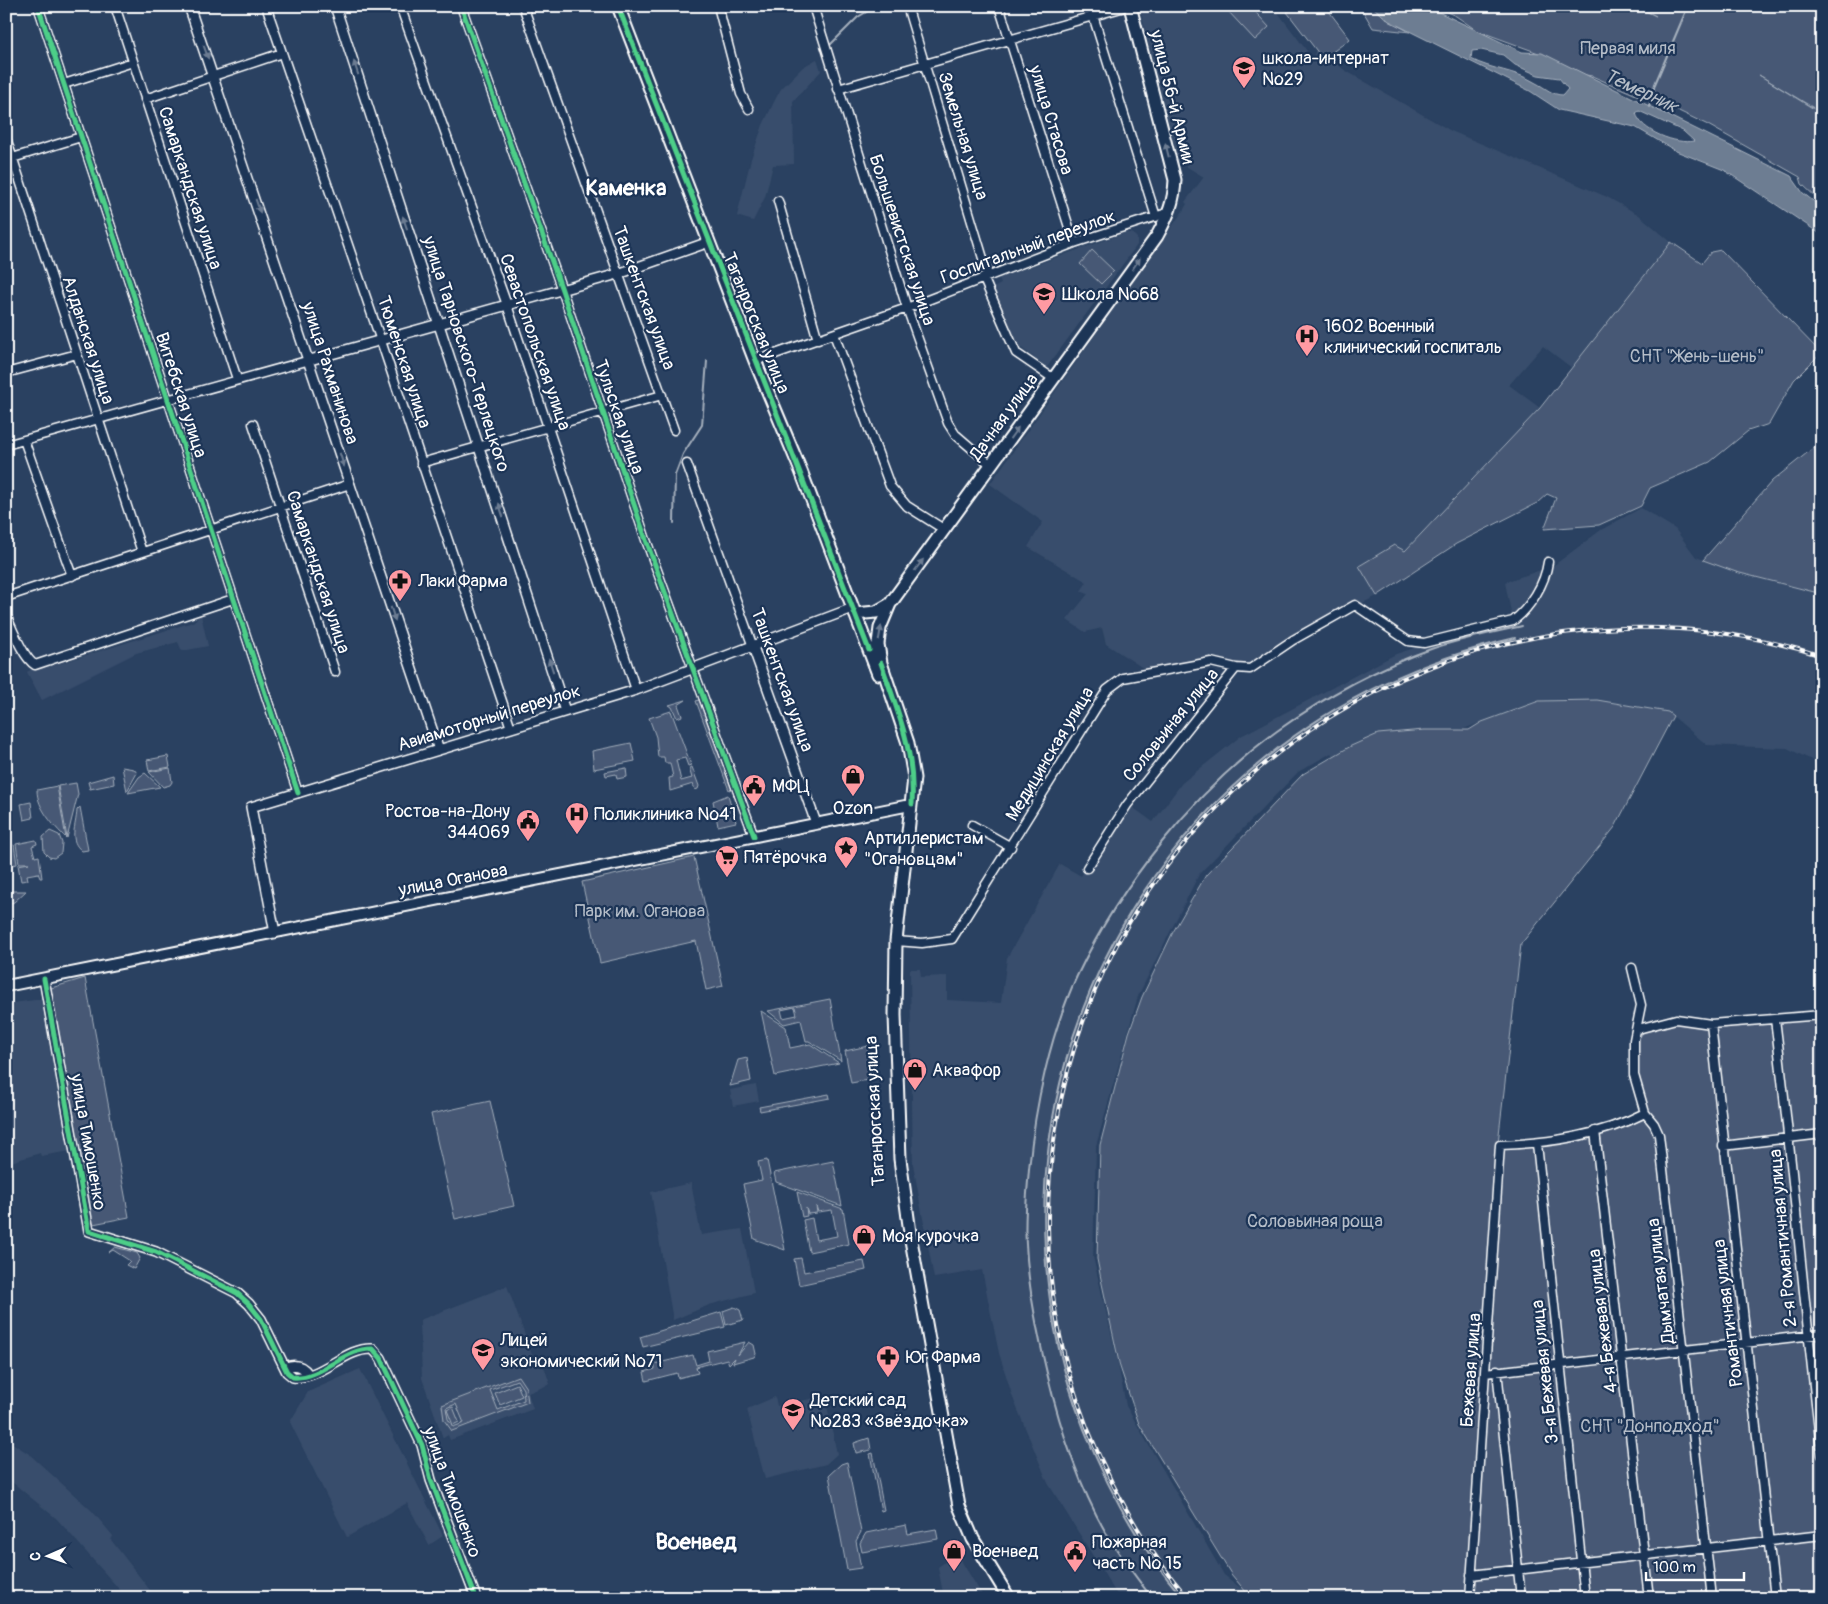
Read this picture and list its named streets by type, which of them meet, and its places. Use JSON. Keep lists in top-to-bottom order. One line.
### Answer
{"streets":{"main road":["улица 56-й Армии","Таганрогская улица","Дачная улица","улица Оганова"],"street":["улица Стасова","Земельная улица","Самаркандская улица","Большевистская улица","Госпитальный переулок","Ташкентская улица","Алданская улица","Севастопольская улица","улица Тарновского-Терлецкого","Тюменская улица","улица Рахманинова","Витебская улица","Тульская улица","Авиамоторный переулок","Соловьиная улица","Медицинская улица","улица Тимошенко","2-я Романтичная улица","Дымчатая улица","Романтичная улица","4-я Бежевая улица","Бежевая улица","3-я Бежевая улица"]},"crossings":[["улица 56-й Армии","Дачная улица"],["улица Стасова","Госпитальный переулок"],["Земельная улица","Госпитальный переулок"],["Земельная улица","Дачная улица"],["Большевистская улица","Госпитальный переулок"],["Большевистская улица","Дачная улица"],["Госпитальный переулок","Таганрогская улица"],["Госпитальный переулок","Дачная улица"],["Ташкентская улица","Авиамоторный переулок"],["Ташкентская улица","улица Оганова"],["Таганрогская улица","Дачная улица"],["Таганрогская улица","Авиамоторный переулок"],["Таганрогская улица","Медицинская улица"],["Таганрогская улица","улица Оганова"],["Севастопольская улица","Авиамоторный переулок"],["улица Тарновского-Терлецкого","Авиамоторный переулок"],["Тюменская улица","Авиамоторный переулок"],["улица Рахманинова","Авиамоторный переулок"],["Витебская улица","Авиамоторный переулок"],["Тульская улица","Авиамоторный переулок"],["Тульская улица","улица Оганова"],["Авиамоторный переулок","улица Оганова"],["Соловьиная улица","Медицинская улица"],["улица Оганова","улица Тимошенко"],["Бежевая улица","3-я Бежевая улица"]],"one_way":["улица 56-й Армии","улица Тарновского-Терлецкого","улица Рахманинова","Дачная улица"],"districts":["Каменка","Военвед"],"water":["Темерник"],"parks":["Первая миля","СНТ \"Жень-шень\"","Парк им. Оганова","Соловьиная роща","СНТ \"Донподход\""],"places":{"school or university":["школа-интернат №29","Школа №68","Лицей экономический №71","Детский сад №283 «Звёздочка»"],"hospital":["1602 Военный клинический госпиталь","Поликлиника №41"],"pharmacy":["Лаки Фарма","Юг Фарма"],"shop":["Ozon","Аквафор","Моя курочка","Военвед"],"public building":["МФЦ","Ростов-на-Дону 344069","Пожарная часть № 15"],"place":["Артиллеристам \"Огановцам\""],"supermarket":["Пятёрочка"]},"scale_bar":"100 m","north":"left"}
